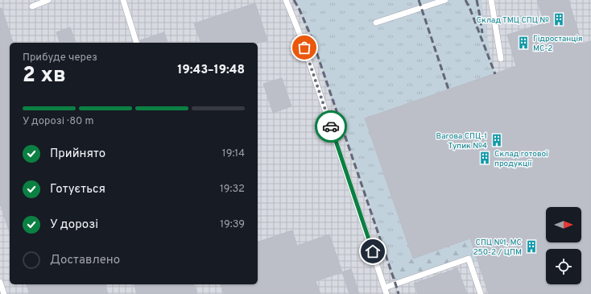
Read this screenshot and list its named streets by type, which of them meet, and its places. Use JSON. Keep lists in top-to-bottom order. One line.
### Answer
{"places":{"building":["Склад ТМЦ СПЦ №","Гідростанція МС-2","Вагова СПЦ-1 Тупик №4","Склад готової продукції","СПЦ №1, МС 250-2 / ЦПМ"]},"north":"right","page":{"heading":["2 хв","Прибуде через","19:43–19:48"],"bar":"У дорозі · 80 m","list":[["Прийнято","19:14"],["Готується","19:32"],["У дорозі","19:39"],"Доставлено"]}}
